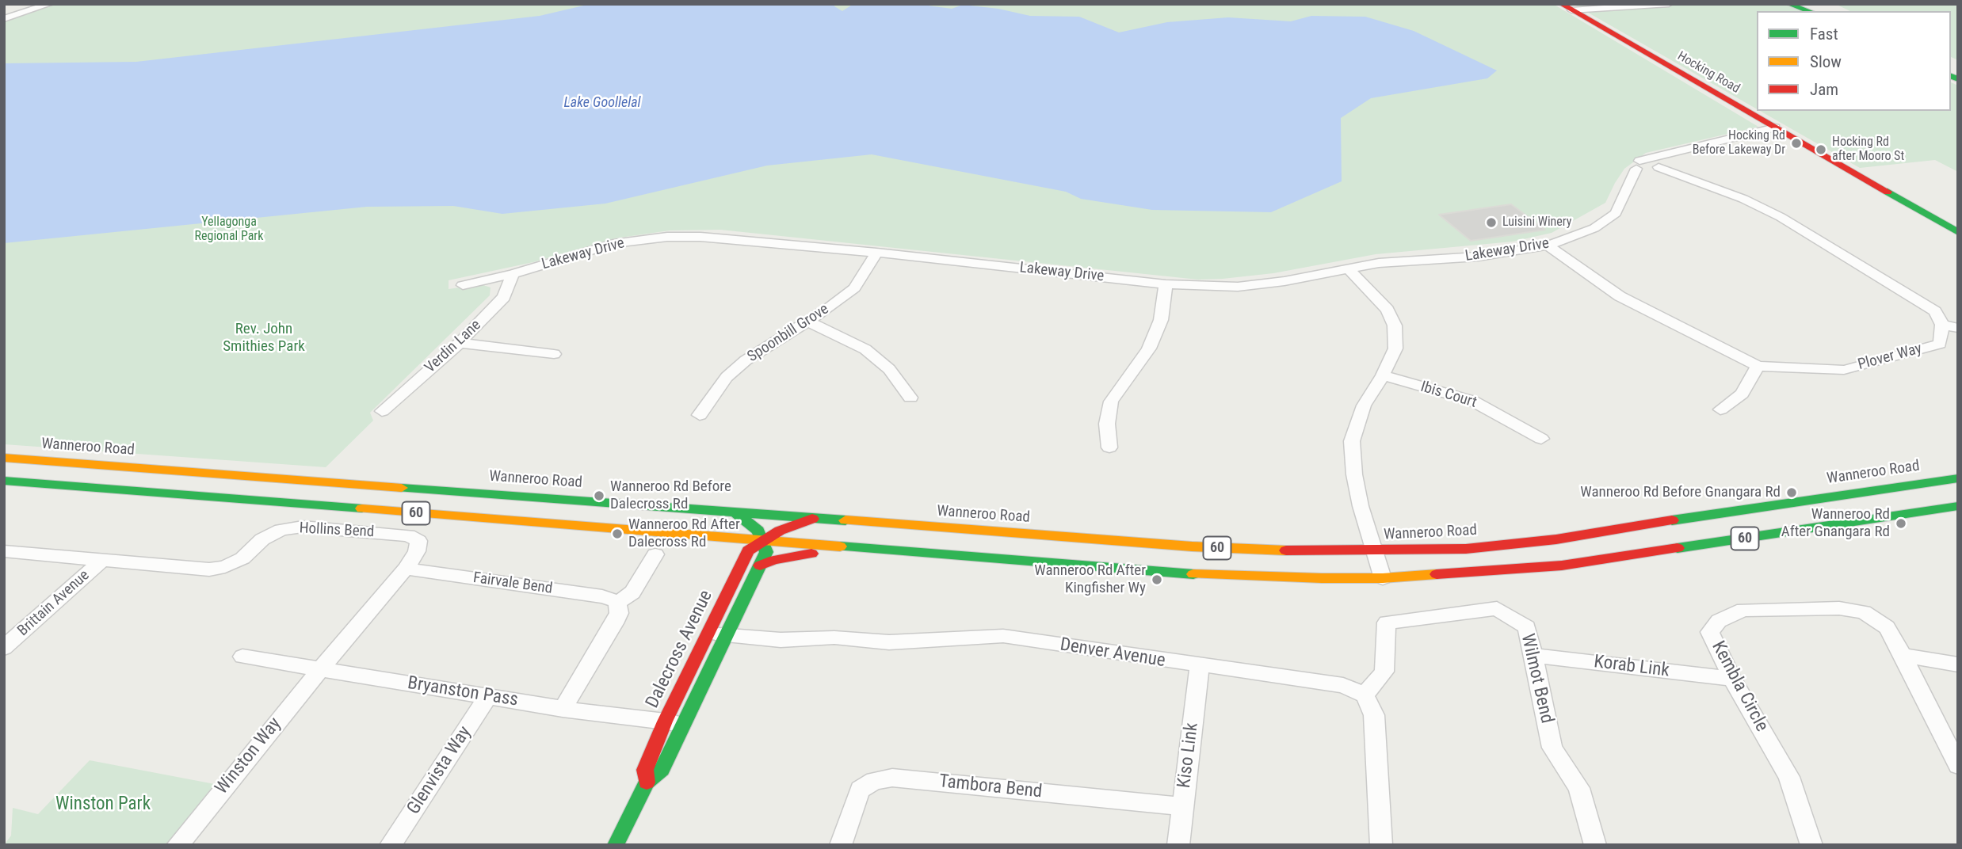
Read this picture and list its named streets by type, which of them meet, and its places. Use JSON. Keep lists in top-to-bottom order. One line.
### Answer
{"streets":{"main road":["Hocking Road","Wanneroo Road","60","Dalecross Avenue"],"street":["Lakeway Drive","Spoonbill Grove","Verdin Lane","Plover Way","Ibis Court","Hollins Bend","Fairvale Bend","Brittain Avenue","Denver Avenue","Korab Link","Wilmot Bend","Kembla Circle","Bryanston Pass","Kiso Link","Winston Way","Glenvista Way","Tambora Bend"]},"crossings":[["Lakeway Drive","Spoonbill Grove"],["Lakeway Drive","Verdin Lane"],["Lakeway Drive","Plover Way"],["Wanneroo Road","Dalecross Avenue"],["60","Dalecross Avenue"],["Hollins Bend","Fairvale Bend"],["Hollins Bend","Brittain Avenue"],["Hollins Bend","Bryanston Pass"],["Hollins Bend","Winston Way"],["Dalecross Avenue","Denver Avenue"],["Dalecross Avenue","Bryanston Pass"],["Denver Avenue","Wilmot Bend"],["Denver Avenue","Kiso Link"],["Korab Link","Wilmot Bend"],["Korab Link","Kembla Circle"],["Bryanston Pass","Winston Way"],["Bryanston Pass","Glenvista Way"],["Kiso Link","Tambora Bend"]],"water":["Lake Goollelal"],"parks":["Yellagonga Regional Park","Rev. John Smithies Park","Winston Park"],"places":["Hocking Rd Before Lakeway Dr","Hocking Rd after Mooro St","Luisini Winery","Wanneroo Rd Before Gnangara Rd","Wanneroo Rd Before Dalecross Rd","Wanneroo Rd After Gnangara Rd","Wanneroo Rd After Dalecross Rd","Wanneroo Rd After Kingfisher Wy"],"legend":["Fast","Slow","Jam"]}
